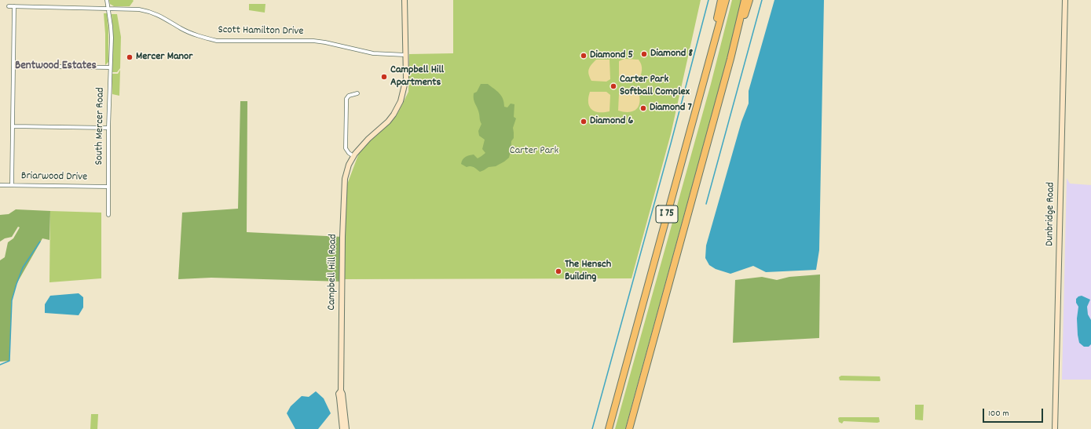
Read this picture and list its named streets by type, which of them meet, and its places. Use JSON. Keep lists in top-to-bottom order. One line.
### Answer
{"streets":{"highway":["I 75"],"main road":["Dunbridge Road","Campbell Hill Road"],"street":["Scott Hamilton Drive","South Mercer Road","Briarwood Drive"]},"crossings":[["Scott Hamilton Drive","South Mercer Road"],["Scott Hamilton Drive","Campbell Hill Road"],["South Mercer Road","Briarwood Drive"]],"districts":["Bentwood Estates"],"parks":["Carter Park"],"places":["Diamond 8","Diamond 5","Mercer Manor","Campbell Hill Apartments","Carter Park Softball Complex","Diamond 7","Diamond 6","The Hensch Building"],"scale_bar":"100 m"}
